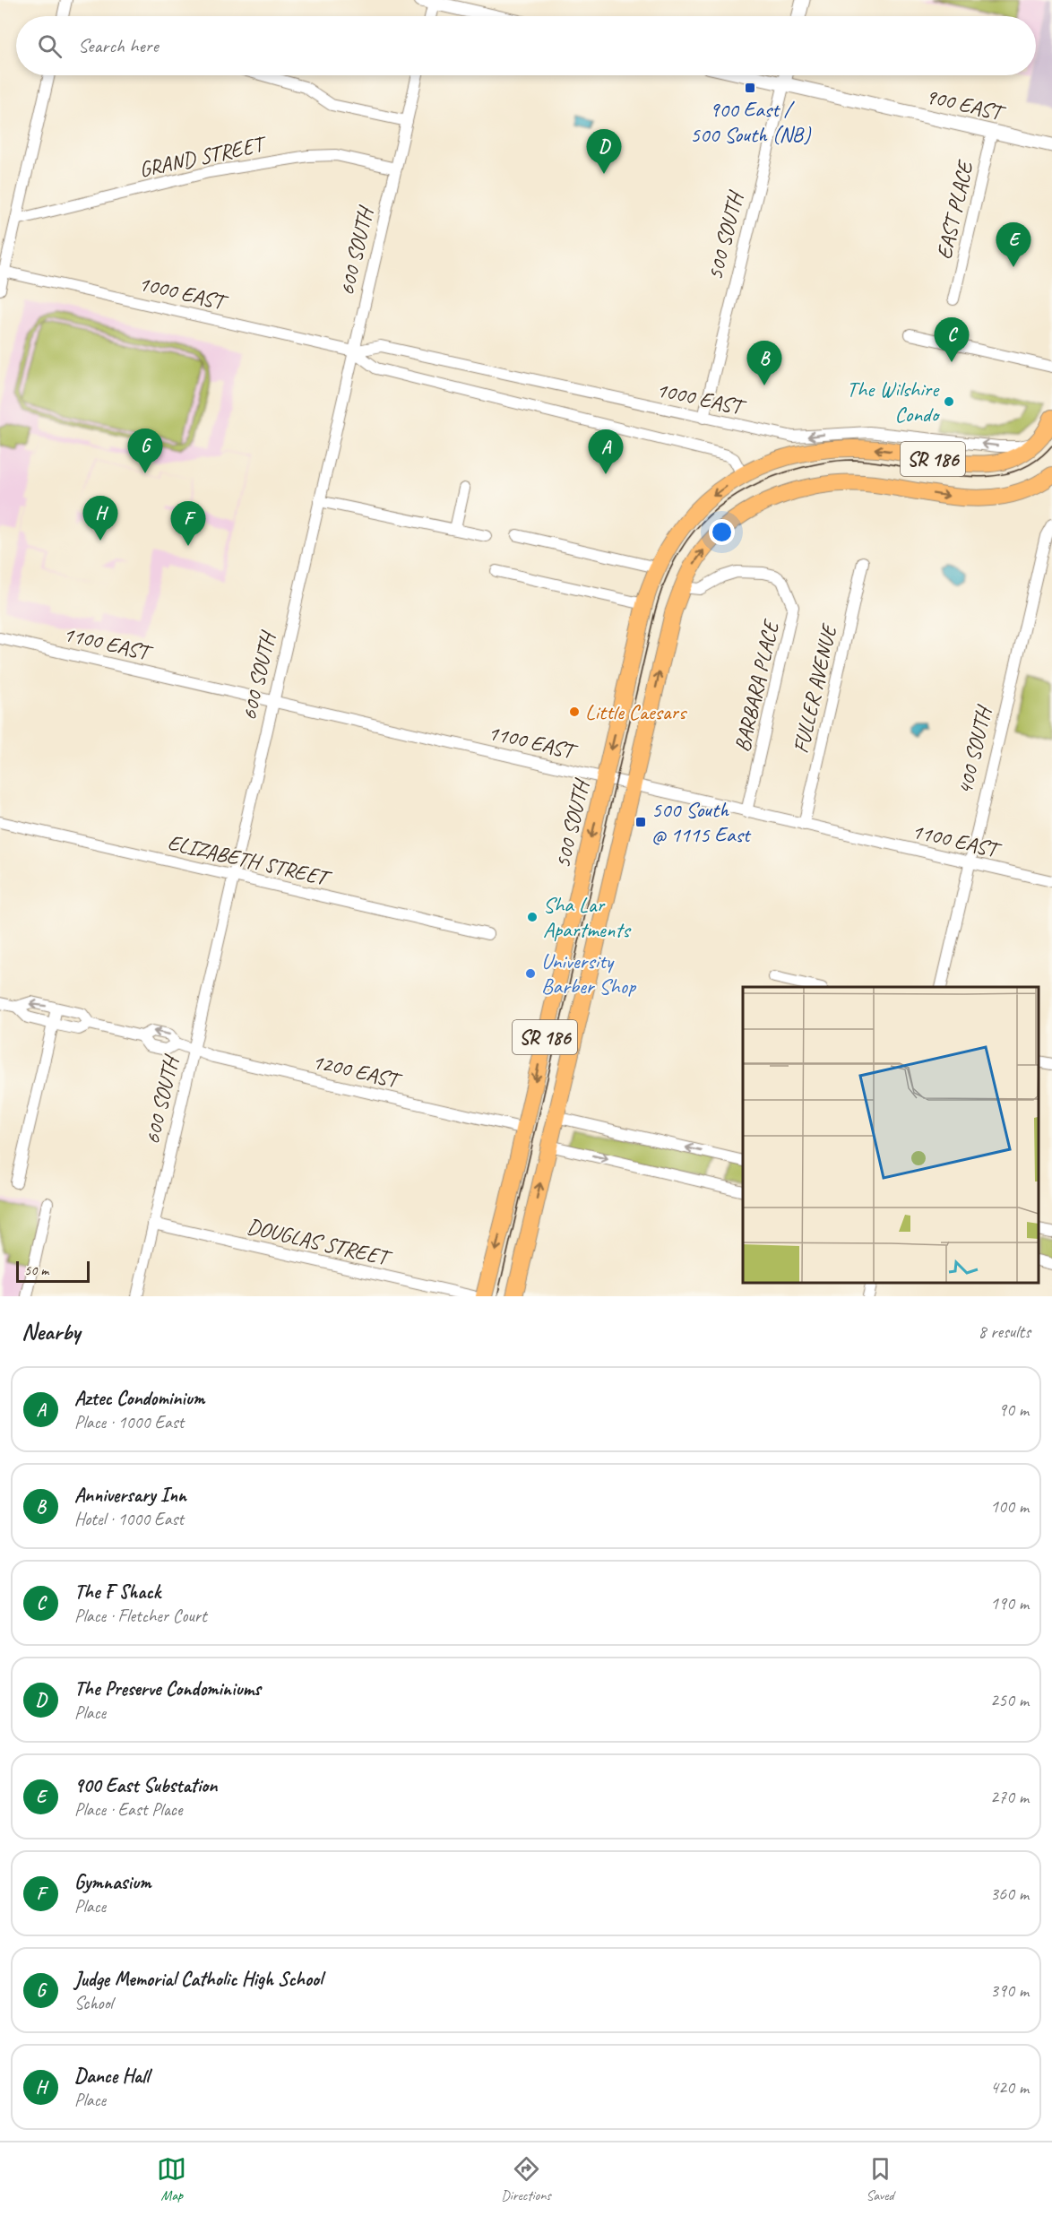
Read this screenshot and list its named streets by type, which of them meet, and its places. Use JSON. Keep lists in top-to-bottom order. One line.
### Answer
{"streets":{"main road":["500 SOUTH","SR 186"],"street":["900 EAST","GRAND STREET","EAST PLACE","600 SOUTH","1000 EAST","1100 EAST","BARBARA PLACE","FULLER AVENUE","400 SOUTH","ELIZABETH STREET","1200 EAST","DOUGLAS STREET"]},"crossings":[["900 EAST","EAST PLACE"],["900 EAST","500 SOUTH"],["GRAND STREET","600 SOUTH"],["500 SOUTH","1000 EAST"],["500 SOUTH","SR 186"],["500 SOUTH","1100 EAST"],["500 SOUTH","1200 EAST"],["600 SOUTH","1000 EAST"],["600 SOUTH","1100 EAST"],["600 SOUTH","ELIZABETH STREET"],["600 SOUTH","1200 EAST"],["600 SOUTH","DOUGLAS STREET"],["1000 EAST","SR 186"],["SR 186","1100 EAST"],["SR 186","BARBARA PLACE"],["1100 EAST","BARBARA PLACE"],["1100 EAST","FULLER AVENUE"],["1100 EAST","400 SOUTH"]],"one_way":["500 SOUTH"],"places":{"transit":["900 East / 500 South (NB)","500 South @ 1115 East"],"other":["The Wilshire Condo","Little Caesars","Sha Lar Apartments","University Barber Shop"]},"scale_bar":"50 m","page":{"search":"Search here","pins":["D","E","C","B","G","A","H","F"],"scale":"50 m","heading":["Nearby","8 results"],"list":[{"mark":"A","name":"Aztec Condominium","note":"Place · 1000 East","value":"90 m"},{"mark":"B","name":"Anniversary Inn","note":"Hotel · 1000 East","value":"100 m"},{"mark":"C","name":"The F Shack","note":"Place · Fletcher Court","value":"190 m"},{"mark":"D","name":"The Preserve Condominiums","note":"Place","value":"250 m"},{"mark":"E","name":"900 East Substation","note":"Place · East Place","value":"270 m"},{"mark":"F","name":"Gymnasium","note":"Place","value":"360 m"},{"mark":"G","name":"Judge Memorial Catholic High School","note":"School","value":"390 m"},{"mark":"H","name":"Dance Hall","note":"Place","value":"420 m"}],"nav":["Map","Directions","Saved"]}}
